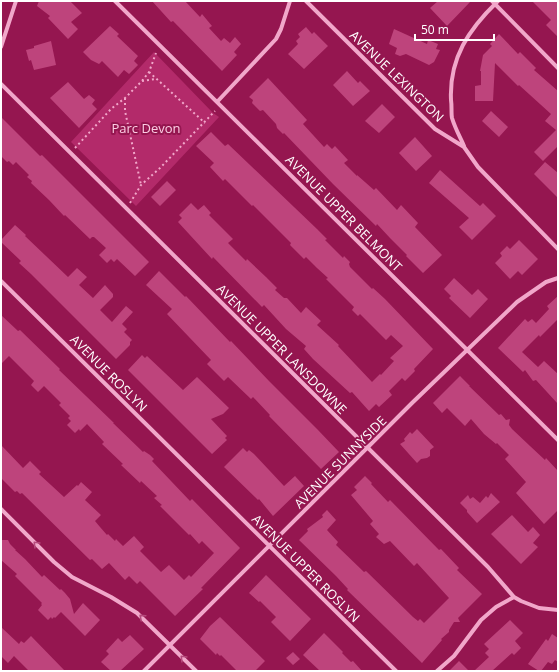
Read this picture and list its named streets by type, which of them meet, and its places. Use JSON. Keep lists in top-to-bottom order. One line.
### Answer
{"streets":{"street":["AVENUE LEXINGTON","AVENUE UPPER BELMONT","AVENUE UPPER LANSDOWNE","AVENUE ROSLYN","AVENUE SUNNYSIDE","AVENUE UPPER ROSLYN"]},"crossings":[["AVENUE UPPER BELMONT","AVENUE SUNNYSIDE"],["AVENUE UPPER LANSDOWNE","AVENUE SUNNYSIDE"],["AVENUE ROSLYN","AVENUE UPPER ROSLYN"],["AVENUE SUNNYSIDE","AVENUE UPPER ROSLYN"]],"parks":["Parc Devon"],"scale_bar":"50 m"}
